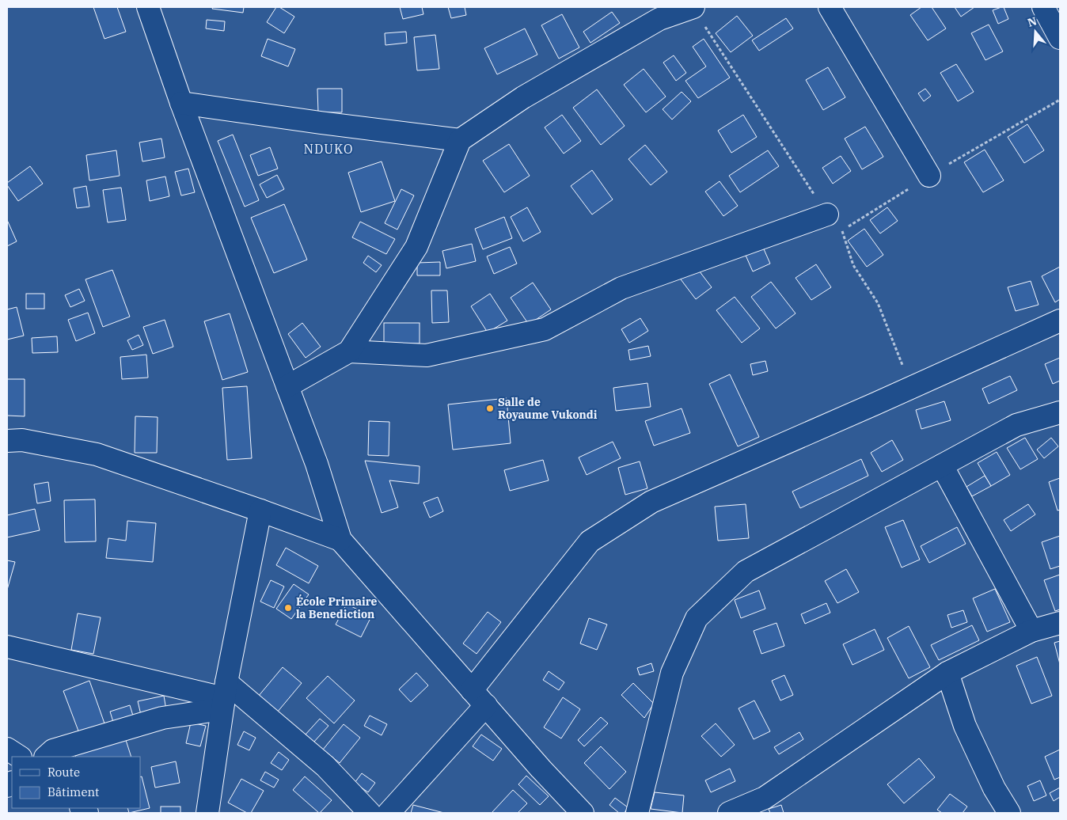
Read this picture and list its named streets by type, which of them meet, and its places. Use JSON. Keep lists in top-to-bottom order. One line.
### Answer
{"districts":["NDUKO"],"places":["Salle de Royaume Vukondi","École Primaire la Benediction"],"legend":["Route","Bâtiment"],"north":"top"}
